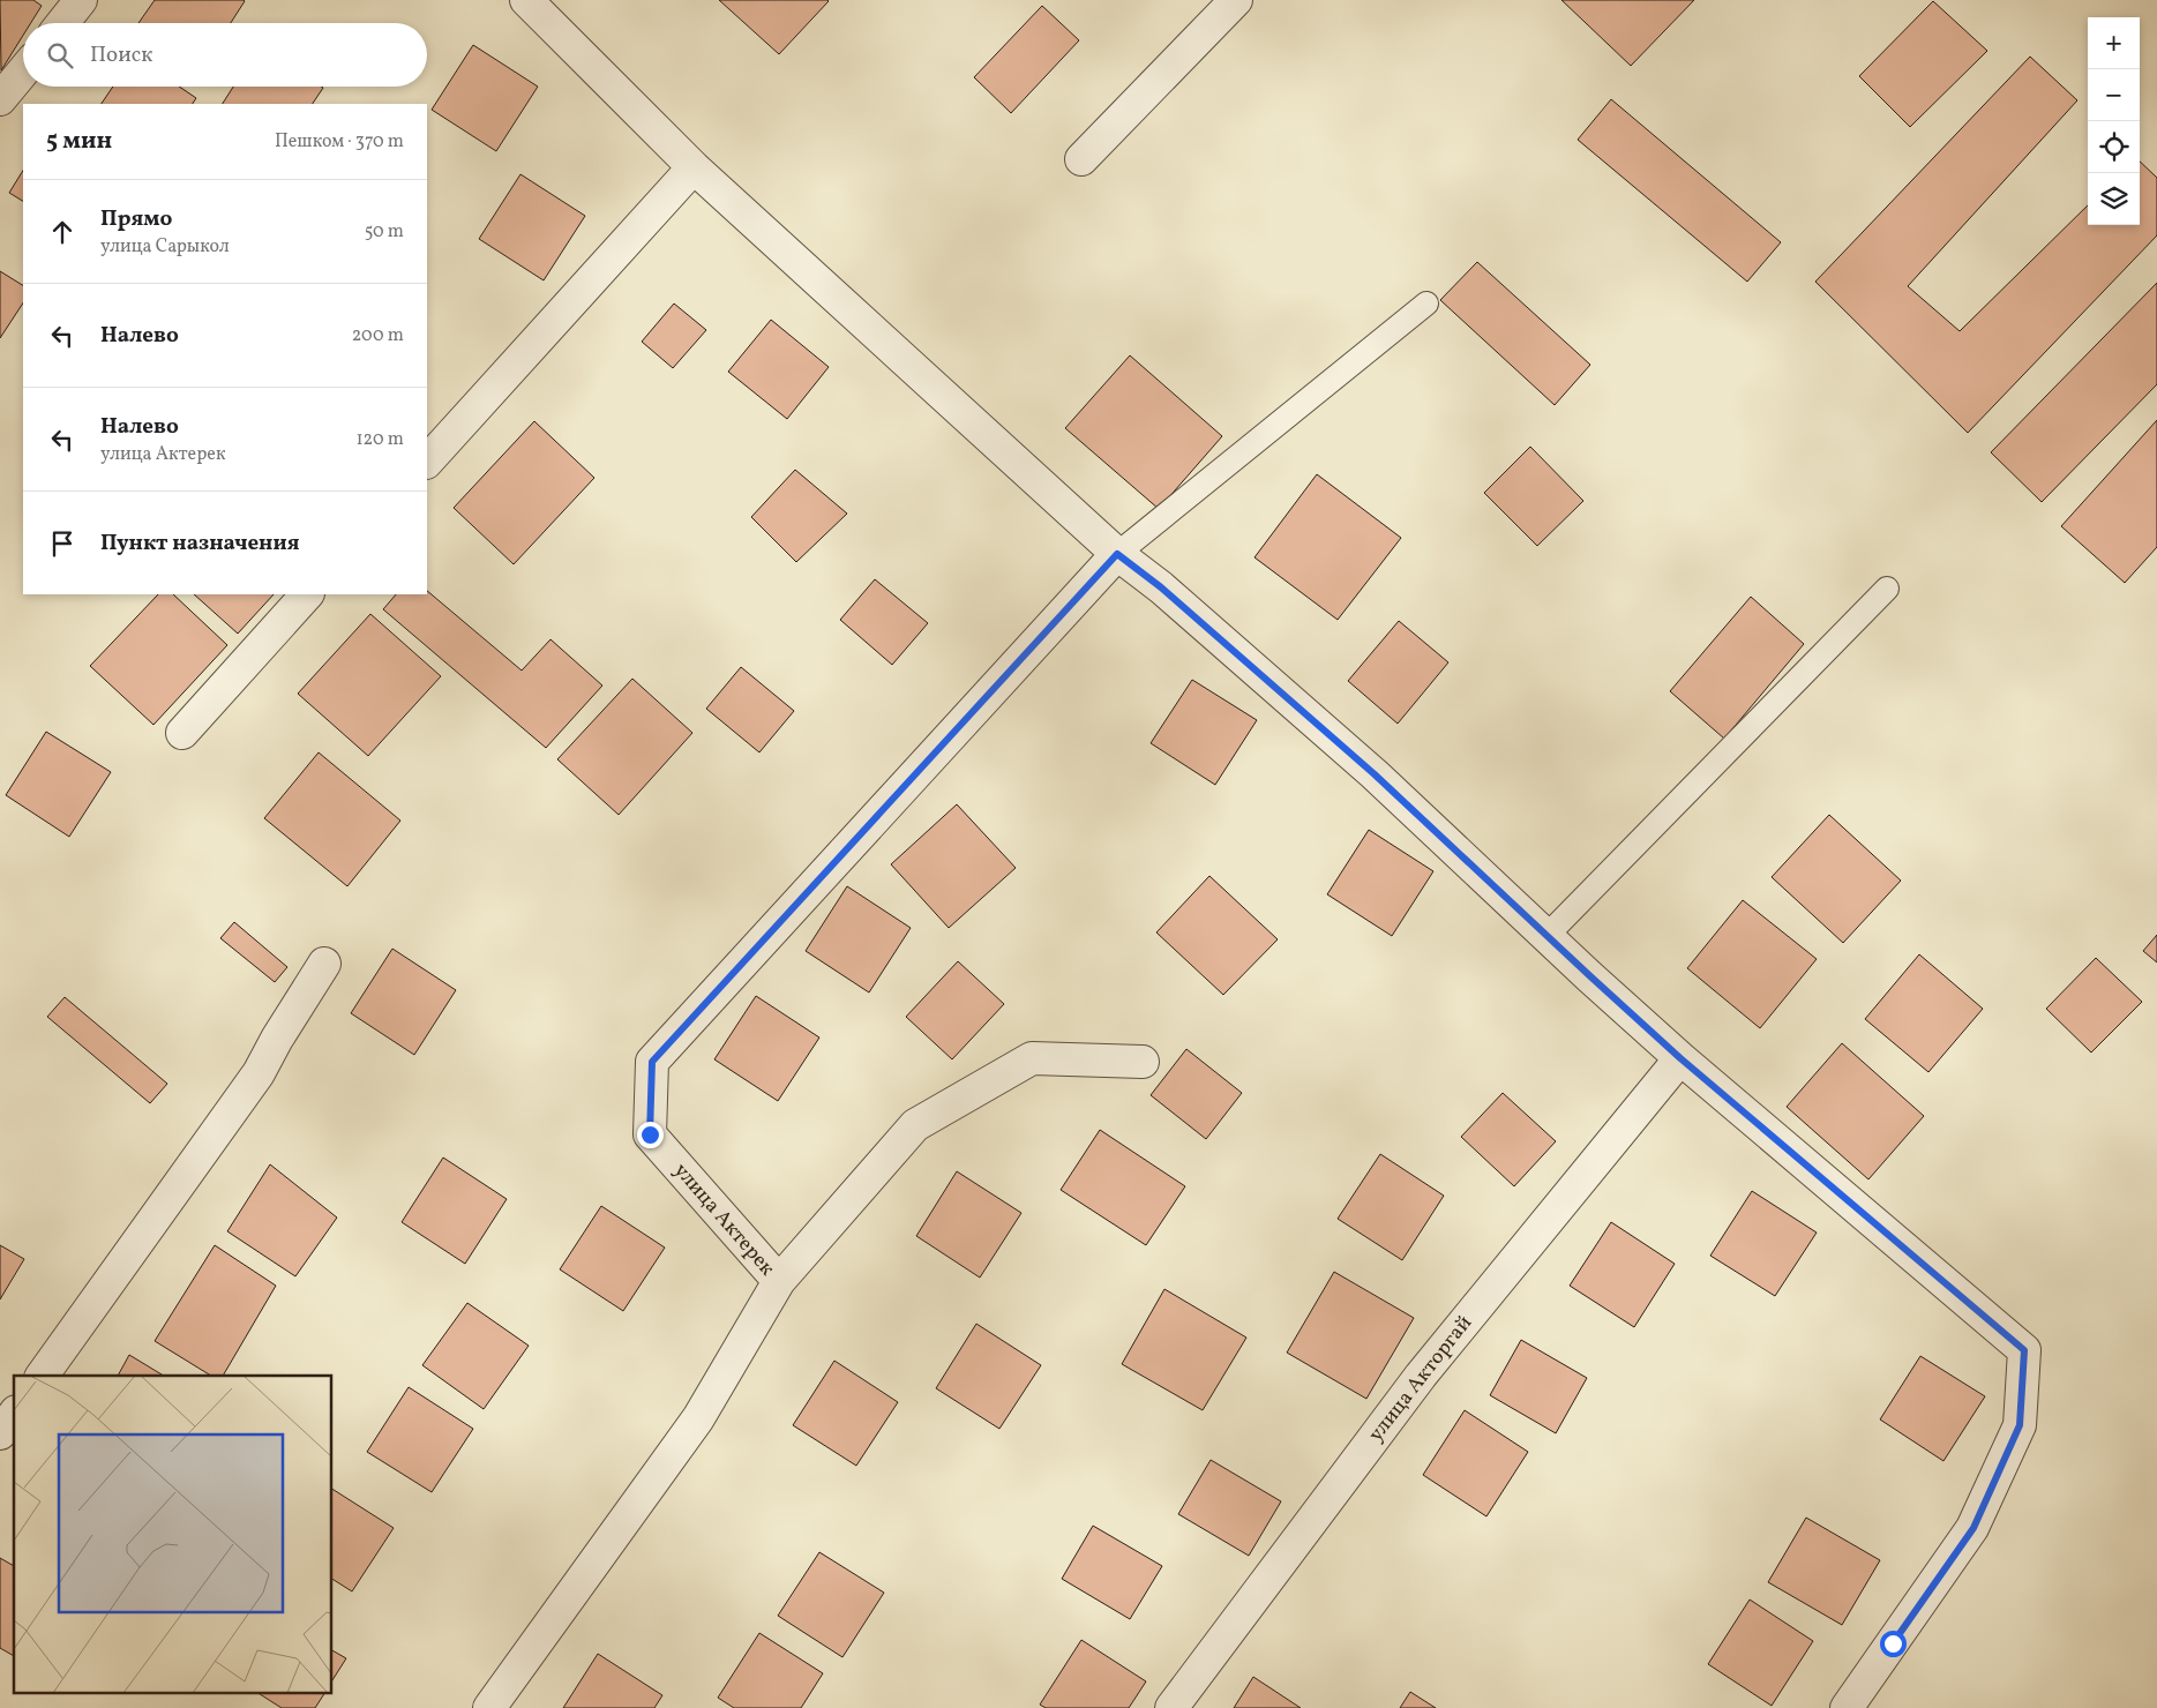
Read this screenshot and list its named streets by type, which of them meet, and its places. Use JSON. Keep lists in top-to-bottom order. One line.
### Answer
{"streets":{"street":["улица Актерек","улица Акторгай"]},"page":{"map_buttons":["+","−"],"search":"Поиск","heading":["5 мин","Пешком · 370 m"],"list":[["Прямо","улица Сарыкол","50 m"],["Налево","200 m"],["Налево","улица Актерек","120 m"],"Пункт назначения"]}}
